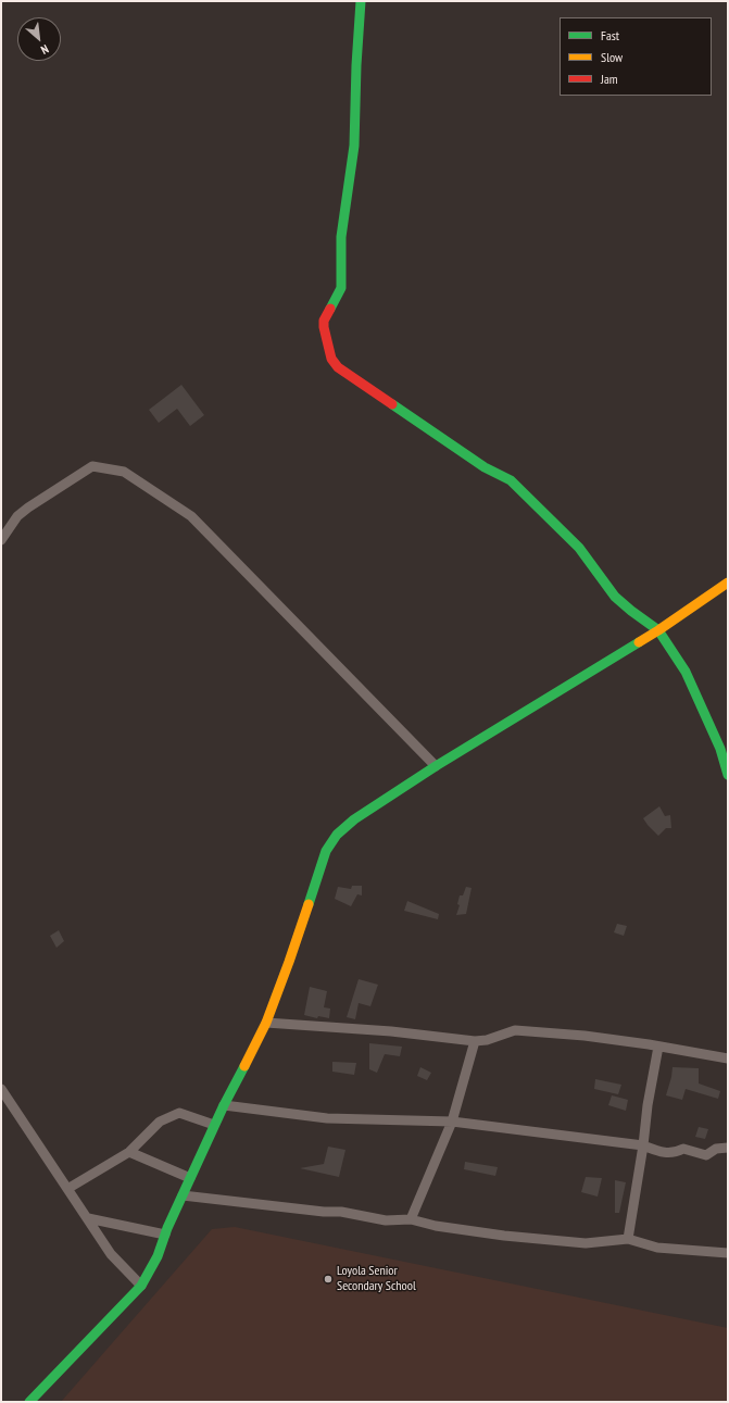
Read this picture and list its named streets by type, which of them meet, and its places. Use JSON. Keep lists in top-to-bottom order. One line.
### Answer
{"places":["Loyola Senior Secondary School"],"legend":["Fast","Slow","Jam"],"north":"bottom right"}
